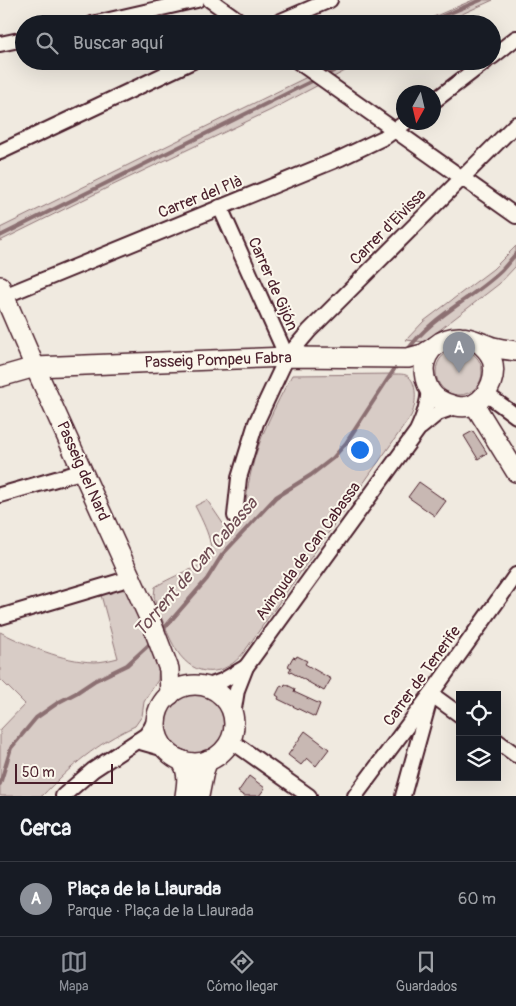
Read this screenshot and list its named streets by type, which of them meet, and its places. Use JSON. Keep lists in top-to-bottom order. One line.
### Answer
{"streets":{"street":["Carrer del Plà","Carrer d'Eivissa","Carrer de Gijón","Passeig Pompeu Fabra","Passeig del Nard","Avinguda de Can Cabassa","Carrer de Tenerife"]},"crossings":[["Carrer del Plà","Carrer de Gijón"],["Carrer del Plà","Passeig del Nard"],["Carrer d'Eivissa","Carrer de Gijón"],["Carrer d'Eivissa","Passeig Pompeu Fabra"],["Carrer de Gijón","Passeig Pompeu Fabra"],["Passeig Pompeu Fabra","Passeig del Nard"],["Passeig Pompeu Fabra","Avinguda de Can Cabassa"],["Passeig del Nard","Avinguda de Can Cabassa"]],"water":["Torrent de Can Cabassa"],"scale_bar":"50 m","north":"bottom","page":{"search":"Buscar aquí","pins":"A","scale":"50 m","heading":"Cerca","list":[{"mark":"A","name":"Plaça de la Llaurada","note":"Parque · Plaça de la Llaurada","value":"60 m"}],"nav":["Mapa","Cómo llegar","Guardados"]}}
